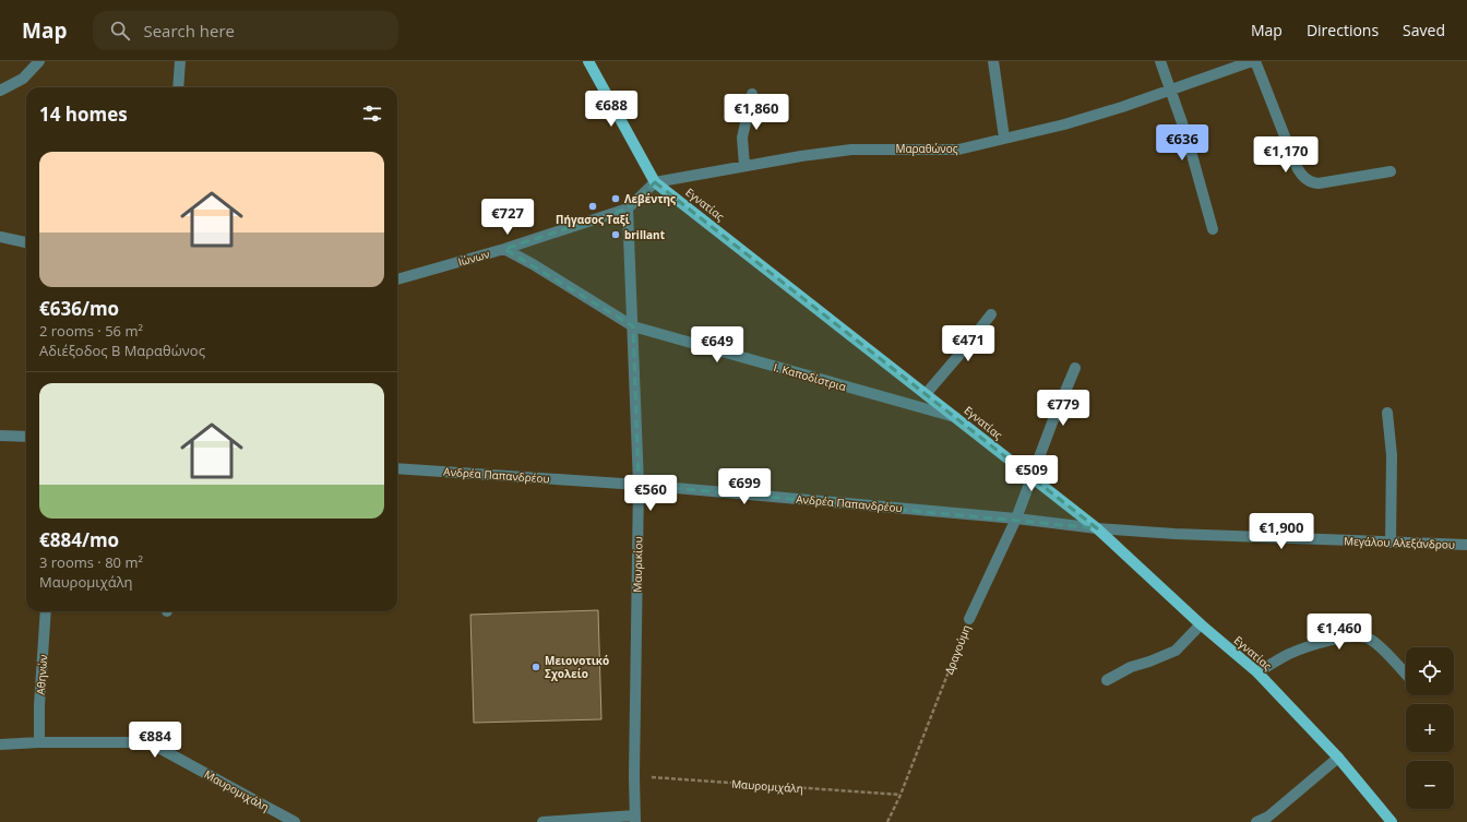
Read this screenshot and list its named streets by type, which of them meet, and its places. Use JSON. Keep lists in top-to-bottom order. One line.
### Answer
{"streets":{"main road":["Εγνατίας"],"street":["Μαραθώνος","Ιώνων","Ι. Καποδίστρια","Ανδρέα Παπανδρέου","Μεγάλου Αλεξάνδρου","Μαυρικίου","Δραγούμη","Αθηνών","Μαυρομιχάλη"]},"crossings":[["Μαραθώνος","Εγνατίας"],["Εγνατίας","Ι. Καποδίστρια"],["Εγνατίας","Ανδρέα Παπανδρέου"],["Εγνατίας","Μεγάλου Αλεξάνδρου"],["Εγνατίας","Δραγούμη"],["Ιώνων","Ι. Καποδίστρια"],["Ιώνων","Μαυρικίου"],["Ι. Καποδίστρια","Μαυρικίου"],["Ανδρέα Παπανδρέου","Μεγάλου Αλεξάνδρου"],["Ανδρέα Παπανδρέου","Μαυρικίου"],["Ανδρέα Παπανδρέου","Δραγούμη"],["Μαυρικίου","Μαυρομιχάλη"],["Δραγούμη","Μαυρομιχάλη"],["Αθηνών","Μαυρομιχάλη"]],"places":["Λεβέντης","Πήγασος Ταξί","brillant","Μειονοτικό Σχολείο"],"page":{"header":"Map","search":"Search here","nav":["Map","Directions","Saved"],"heading":"14 homes","price":["€688","€1,860","€636","€1,170","€727","€471","€649","€779","€509","€699","€560","€1,900","€1,460","€884"],"list":[{"name":"€636/mo","note":"2 rooms · 56 m² · Αδιέξοδος Β Μαραθώνος"},{"name":"€884/mo","note":"3 rooms · 80 m² · Μαυρομιχάλη"}],"map_buttons":["+","−"]}}
